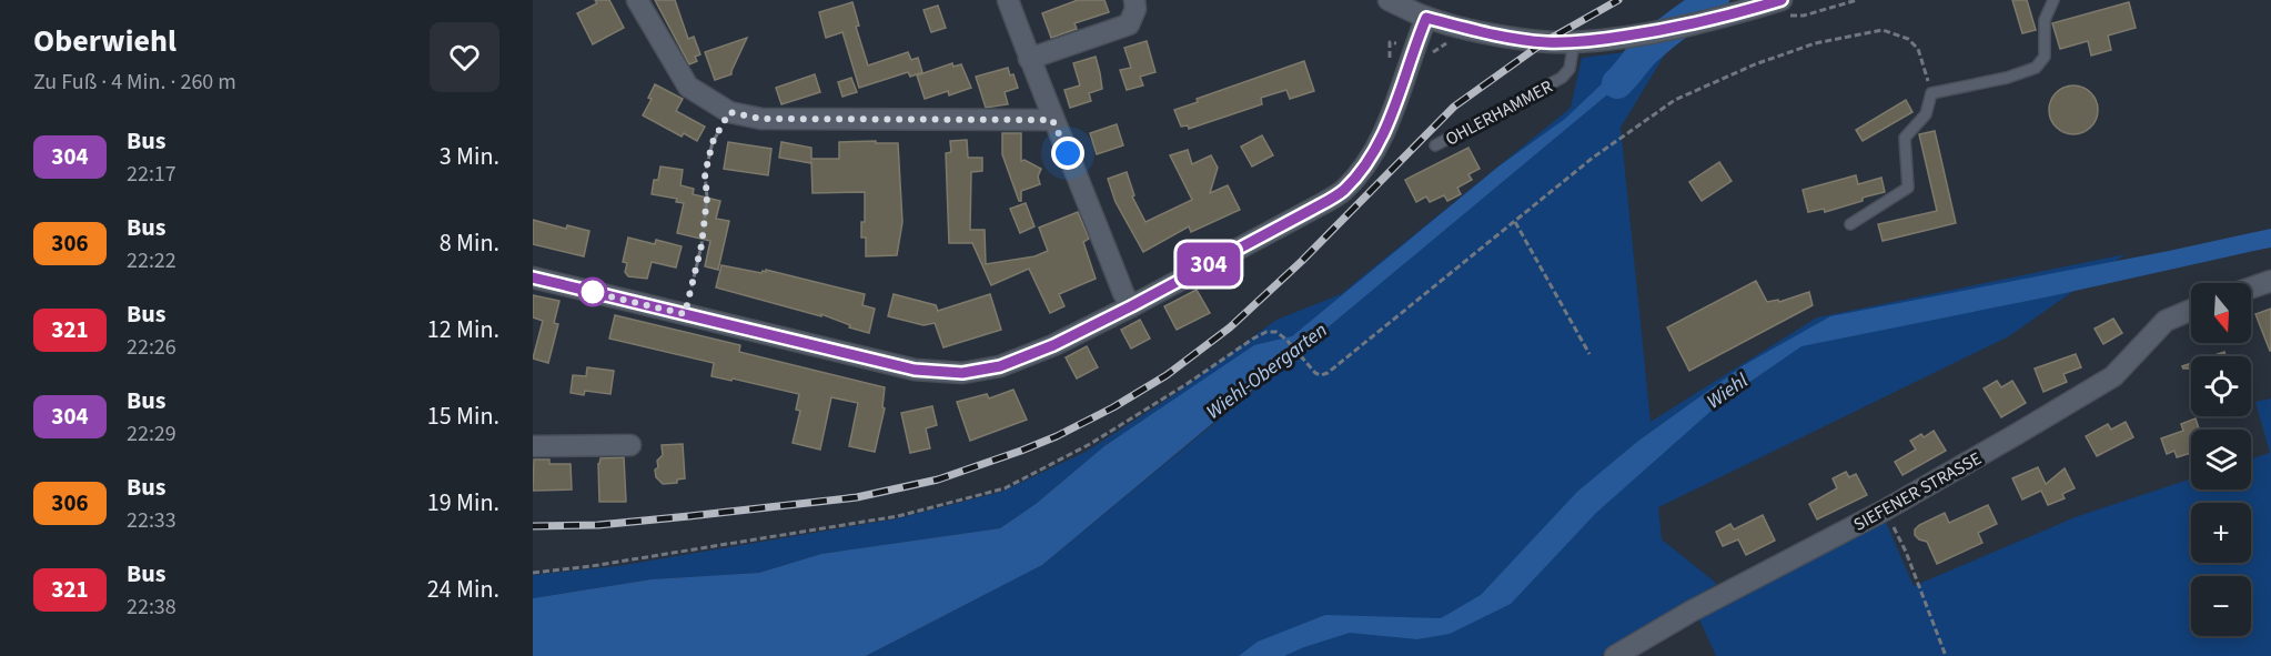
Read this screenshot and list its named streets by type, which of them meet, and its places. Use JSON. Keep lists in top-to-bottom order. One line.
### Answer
{"streets":{"street":["SIEFENER STRASSE"],"lane":["OHLERHAMMER"]},"water":["Wiehl-Obergarten","Wiehl"],"lines":["bus line 304"],"north":"bottom","page":{"heading":["Oberwiehl","Zu Fuß · 4 Min. · 260 m"],"on_map":"304","list":[{"mark":"304","name":"Bus","note":"22:17","value":"3 Min."},{"mark":"306","name":"Bus","note":"22:22","value":"8 Min."},{"mark":"321","name":"Bus","note":"22:26","value":"12 Min."},{"mark":"304","name":"Bus","note":"22:29","value":"15 Min."},{"mark":"306","name":"Bus","note":"22:33","value":"19 Min."},{"mark":"321","name":"Bus","note":"22:38","value":"24 Min."}],"map_buttons":["+","−"]}}
